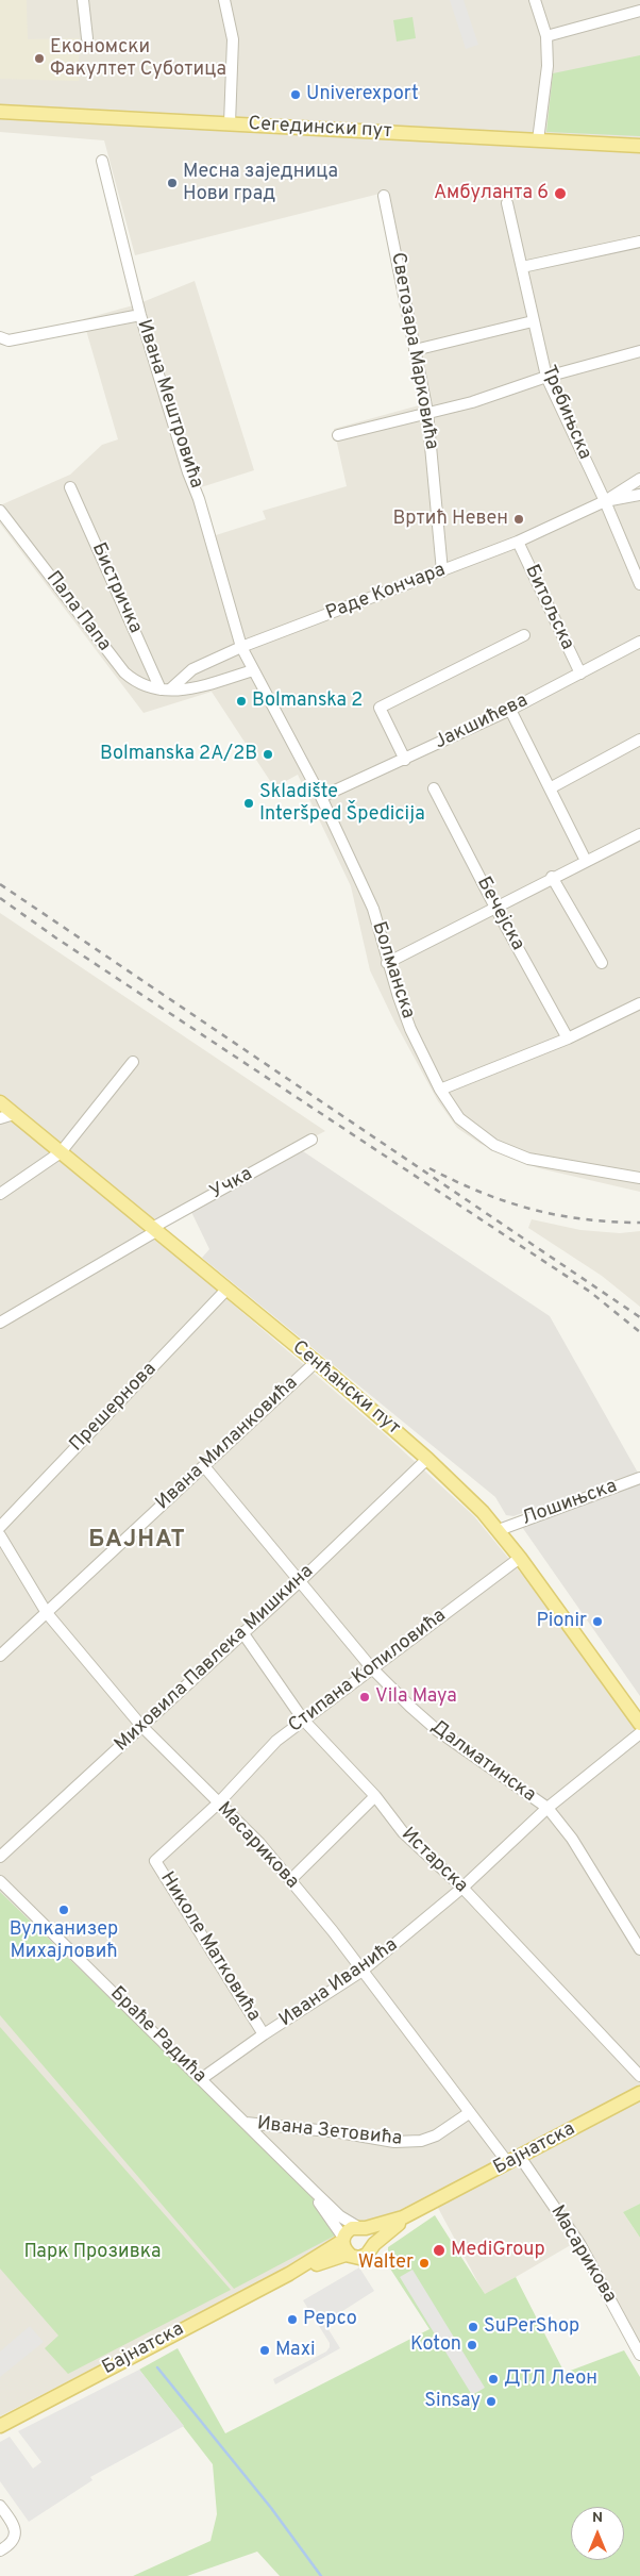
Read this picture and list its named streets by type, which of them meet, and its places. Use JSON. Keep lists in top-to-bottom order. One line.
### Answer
{"streets":{"main road":["Сегедински пут","Сенћански пут","Бајнатска"],"street":["Светозара Марковића","Ивана Мештровића","Требињска","Бистричка","Раде Кончара","Битољска","Пала Папа","Јакшићева","Бечејска","Болманска","Учка","Прешернова","Ивана Миланковића","Лошињска","Миховила Павлека Мишкина","Стипана Копиловића","Далматинска","Масарикова","Истарска","Николе Матковића","Ивана Иванића","Браће Радића","Ивана Зетовића"]},"crossings":[["Светозара Марковића","Раде Кончара"],["Ивана Мештровића","Раде Кончара"],["Ивана Мештровића","Болманска"],["Требињска","Раде Кончара"],["Бистричка","Раде Кончара"],["Бистричка","Пала Папа"],["Раде Кончара","Битољска"],["Раде Кончара","Пала Папа"],["Раде Кончара","Болманска"],["Битољска","Јакшићева"],["Пала Папа","Болманска"],["Јакшићева","Болманска"],["Учка","Сенћански пут"],["Сенћански пут","Прешернова"],["Сенћански пут","Ивана Миланковића"],["Сенћански пут","Лошињска"],["Сенћански пут","Миховила Павлека Мишкина"],["Сенћански пут","Стипана Копиловића"],["Ивана Миланковића","Далматинска"],["Ивана Миланковића","Масарикова"],["Миховила Павлека Мишкина","Далматинска"],["Миховила Павлека Мишкина","Масарикова"],["Миховила Павлека Мишкина","Истарска"],["Стипана Копиловића","Далматинска"],["Стипана Копиловића","Масарикова"],["Стипана Копиловића","Истарска"],["Стипана Копиловића","Николе Матковића"],["Далматинска","Ивана Иванића"],["Масарикова","Ивана Иванића"],["Масарикова","Ивана Зетовића"],["Масарикова","Бајнатска"],["Истарска","Ивана Иванића"],["Николе Матковића","Ивана Иванића"],["Ивана Иванића","Браће Радића"],["Браће Радића","Ивана Зетовића"],["Браће Радића","Бајнатска"]],"districts":["БАЈНАТ"],"parks":["Парк Прозивка"],"places":["Економски Факултет Суботица","Univerexport","Месна заједница Нови град","Амбуланта 6","Вртић Невен","Bolmanska 2","Bolmanska 2A/2B","Skladište Interšped Špedicija","Pionir","Vila Maya","Вулканизер Михајловић","MediGroup","Walter","Pepco","SuPerShop","Koton","Maxi","ДТЛ Леон","Sinsay"],"north":"top"}
